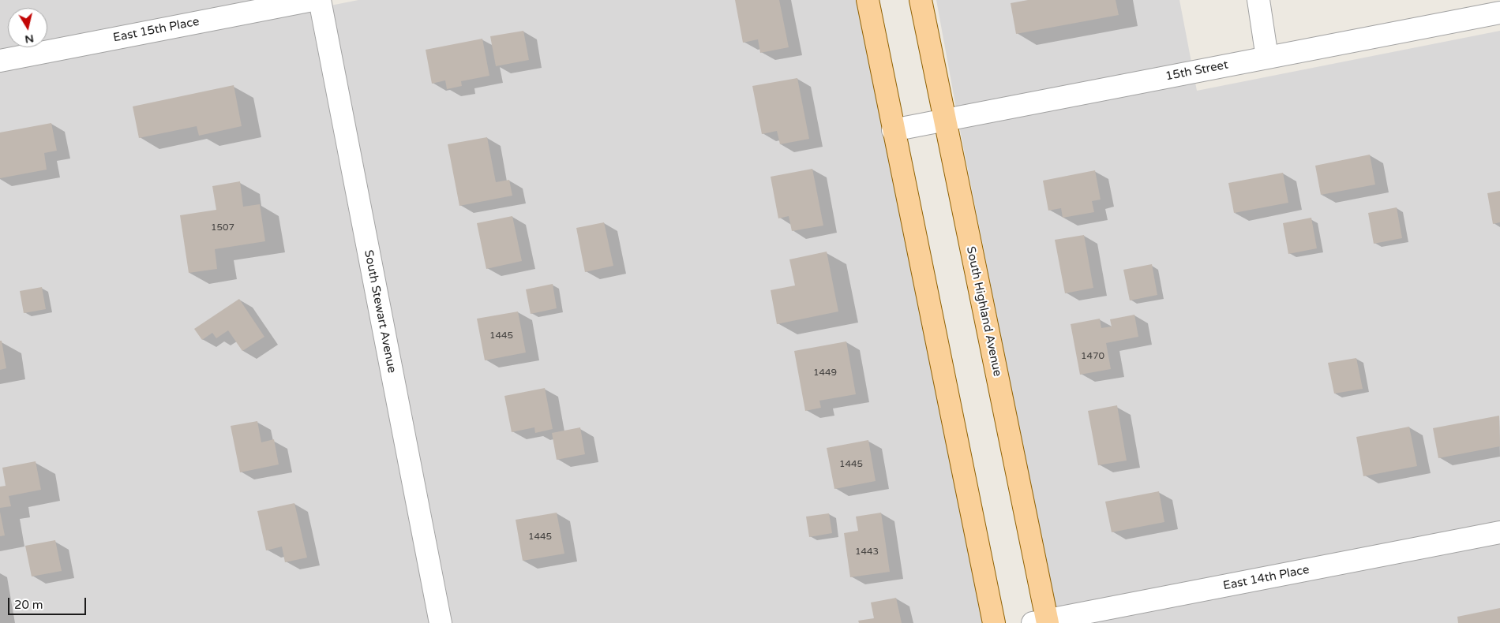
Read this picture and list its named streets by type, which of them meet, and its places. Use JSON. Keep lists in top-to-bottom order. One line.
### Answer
{"streets":{"main road":["South Highland Avenue"],"street":["East 15th Place","15th Street","South Stewart Avenue","East 14th Place"]},"crossings":[["15th Street","South Highland Avenue"],["South Highland Avenue","East 14th Place"]],"house_numbers":["1507","1445","1470","1449","1445","1445","1443"],"scale_bar":"20 m","north":"bottom"}
